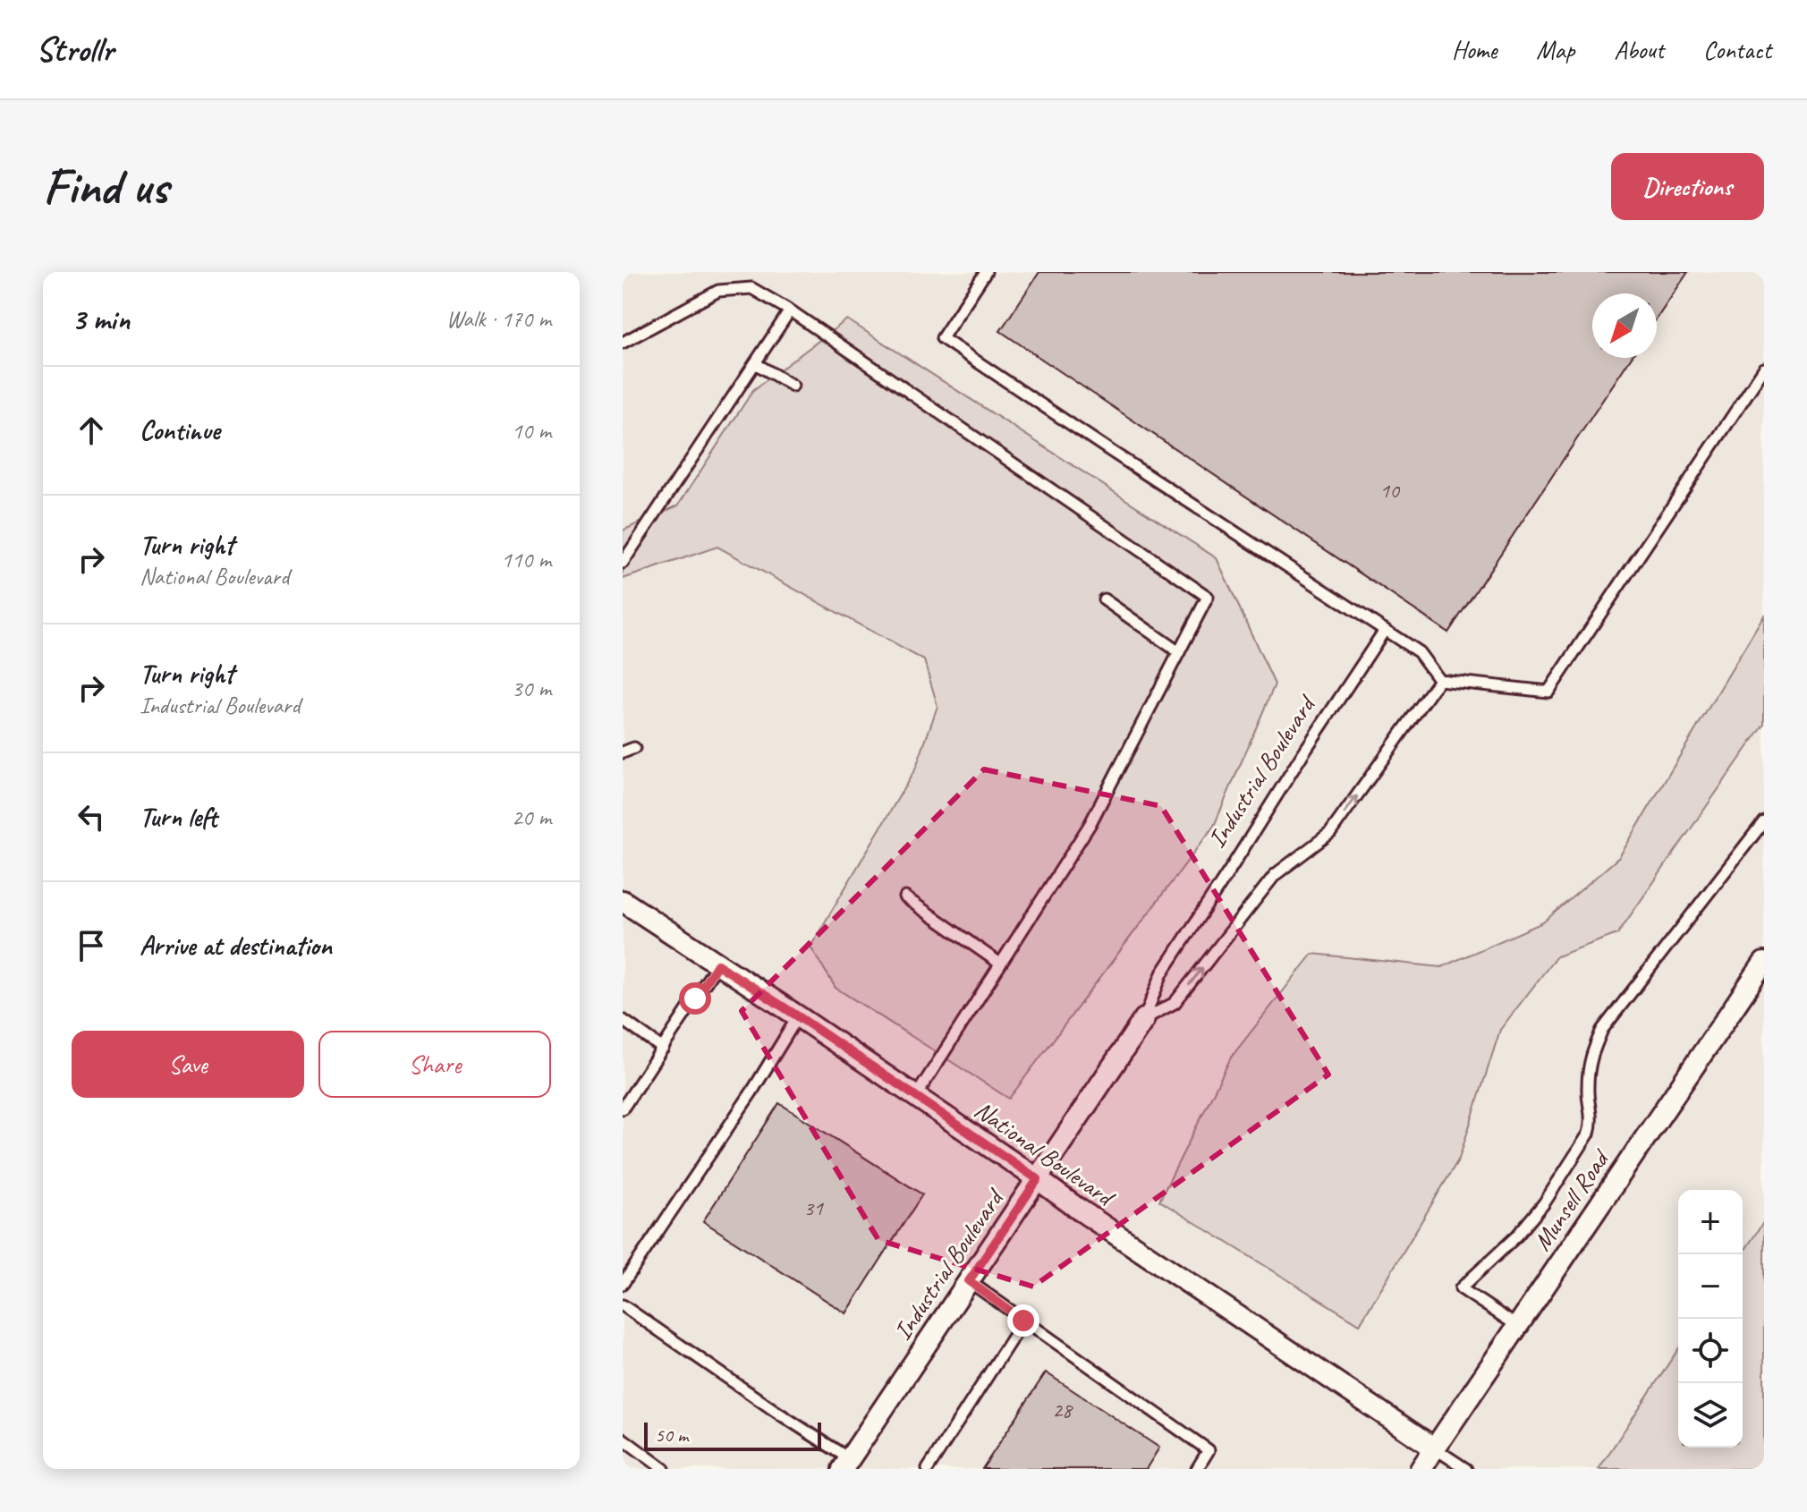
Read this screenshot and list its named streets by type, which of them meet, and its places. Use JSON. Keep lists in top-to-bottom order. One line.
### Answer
{"streets":{"street":["Industrial Boulevard","National Boulevard","Munsell Road"]},"crossings":[["Industrial Boulevard","National Boulevard"],["National Boulevard","Munsell Road"]],"house_numbers":["10","31","28"],"scale_bar":"50 m","north":"bottom left","page":{"header":"Strollr","nav":["Home","Map","About","Contact"],"buttons":["Directions",["Save","Share"]],"title":"Find us","heading":["3 min","Walk · 170 m"],"list":[["Continue","10 m"],["Turn right","National Boulevard","110 m"],["Turn right","Industrial Boulevard","30 m"],["Turn left","20 m"],"Arrive at destination"],"map_buttons":["+","−"],"scale":"50 m"}}
